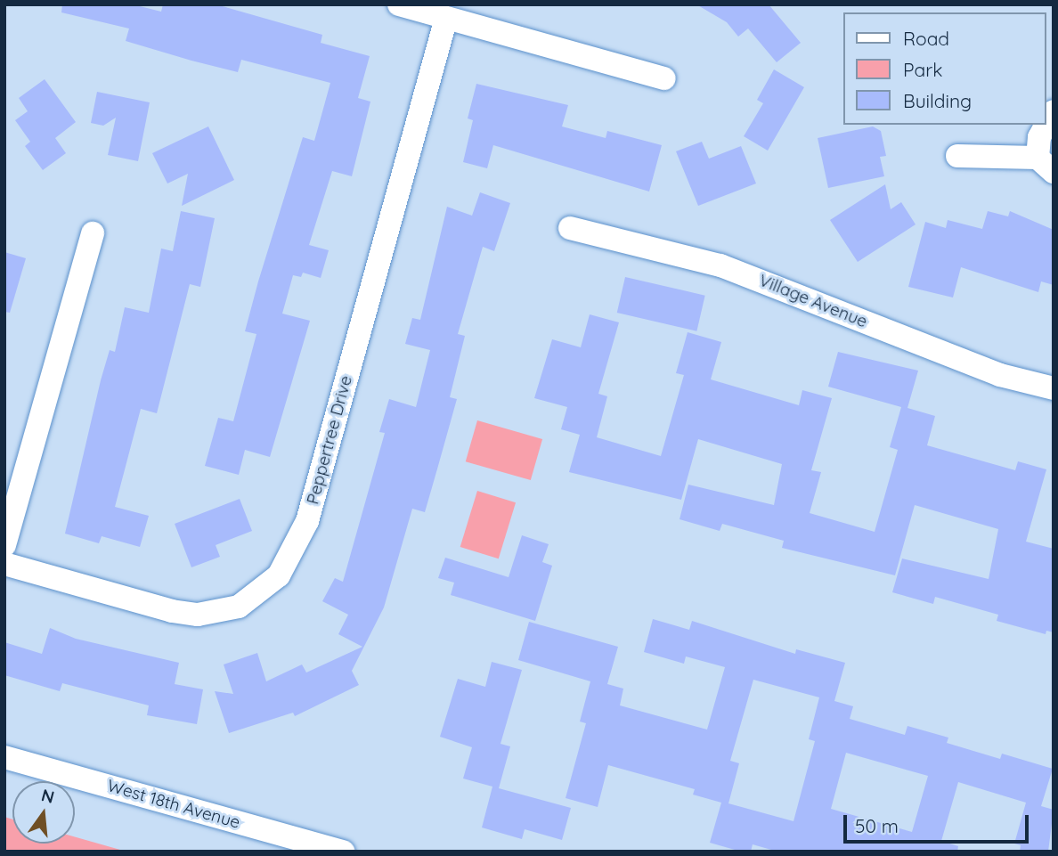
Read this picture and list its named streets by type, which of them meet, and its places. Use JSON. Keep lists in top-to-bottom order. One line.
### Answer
{"streets":{"street":["Village Avenue","Peppertree Drive","West 18th Avenue"]},"legend":["Road","Park","Building"],"scale_bar":"50 m","north":"top"}
